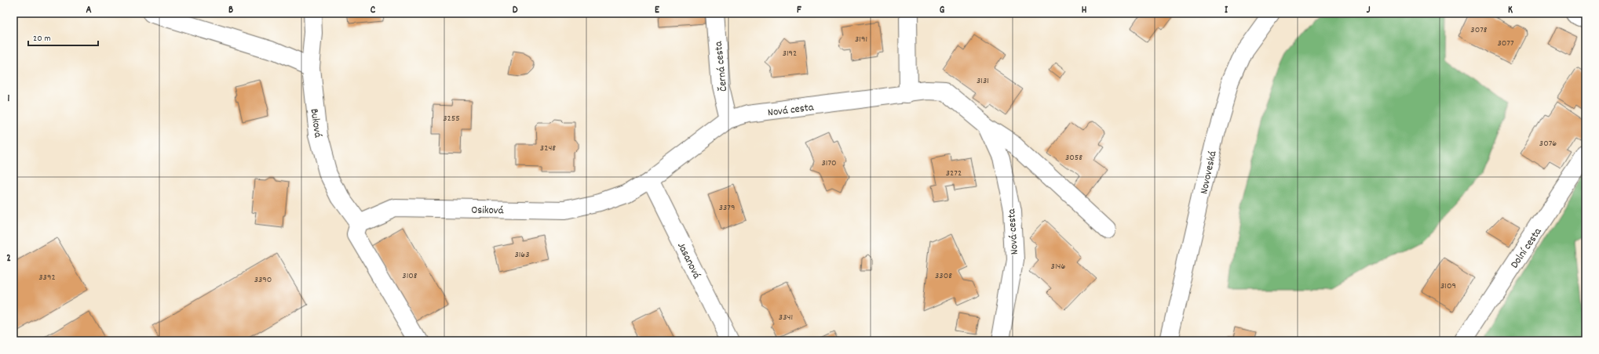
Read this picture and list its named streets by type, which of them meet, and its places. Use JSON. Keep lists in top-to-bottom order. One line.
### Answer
{"streets":{"street":["Černá cesta","Nová cesta","Buková","Novoveská","Osiková","Dolní cesta","Jasanová"]},"crossings":[["Černá cesta","Nová cesta"],["Černá cesta","Osiková"],["Nová cesta","Osiková"],["Buková","Osiková"],["Osiková","Jasanová"]],"house_numbers":["3078","3191","3077","3192","3131","3255","3076","3248","3058","3170","3272","3379","3163","3146","3108","3308","3392","3390","3109","3341"],"scale_bar":"20 m","grid":{"columns":["A","B","C","D","E","F","G","H","I","J","K"],"rows":["1","2"]}}
